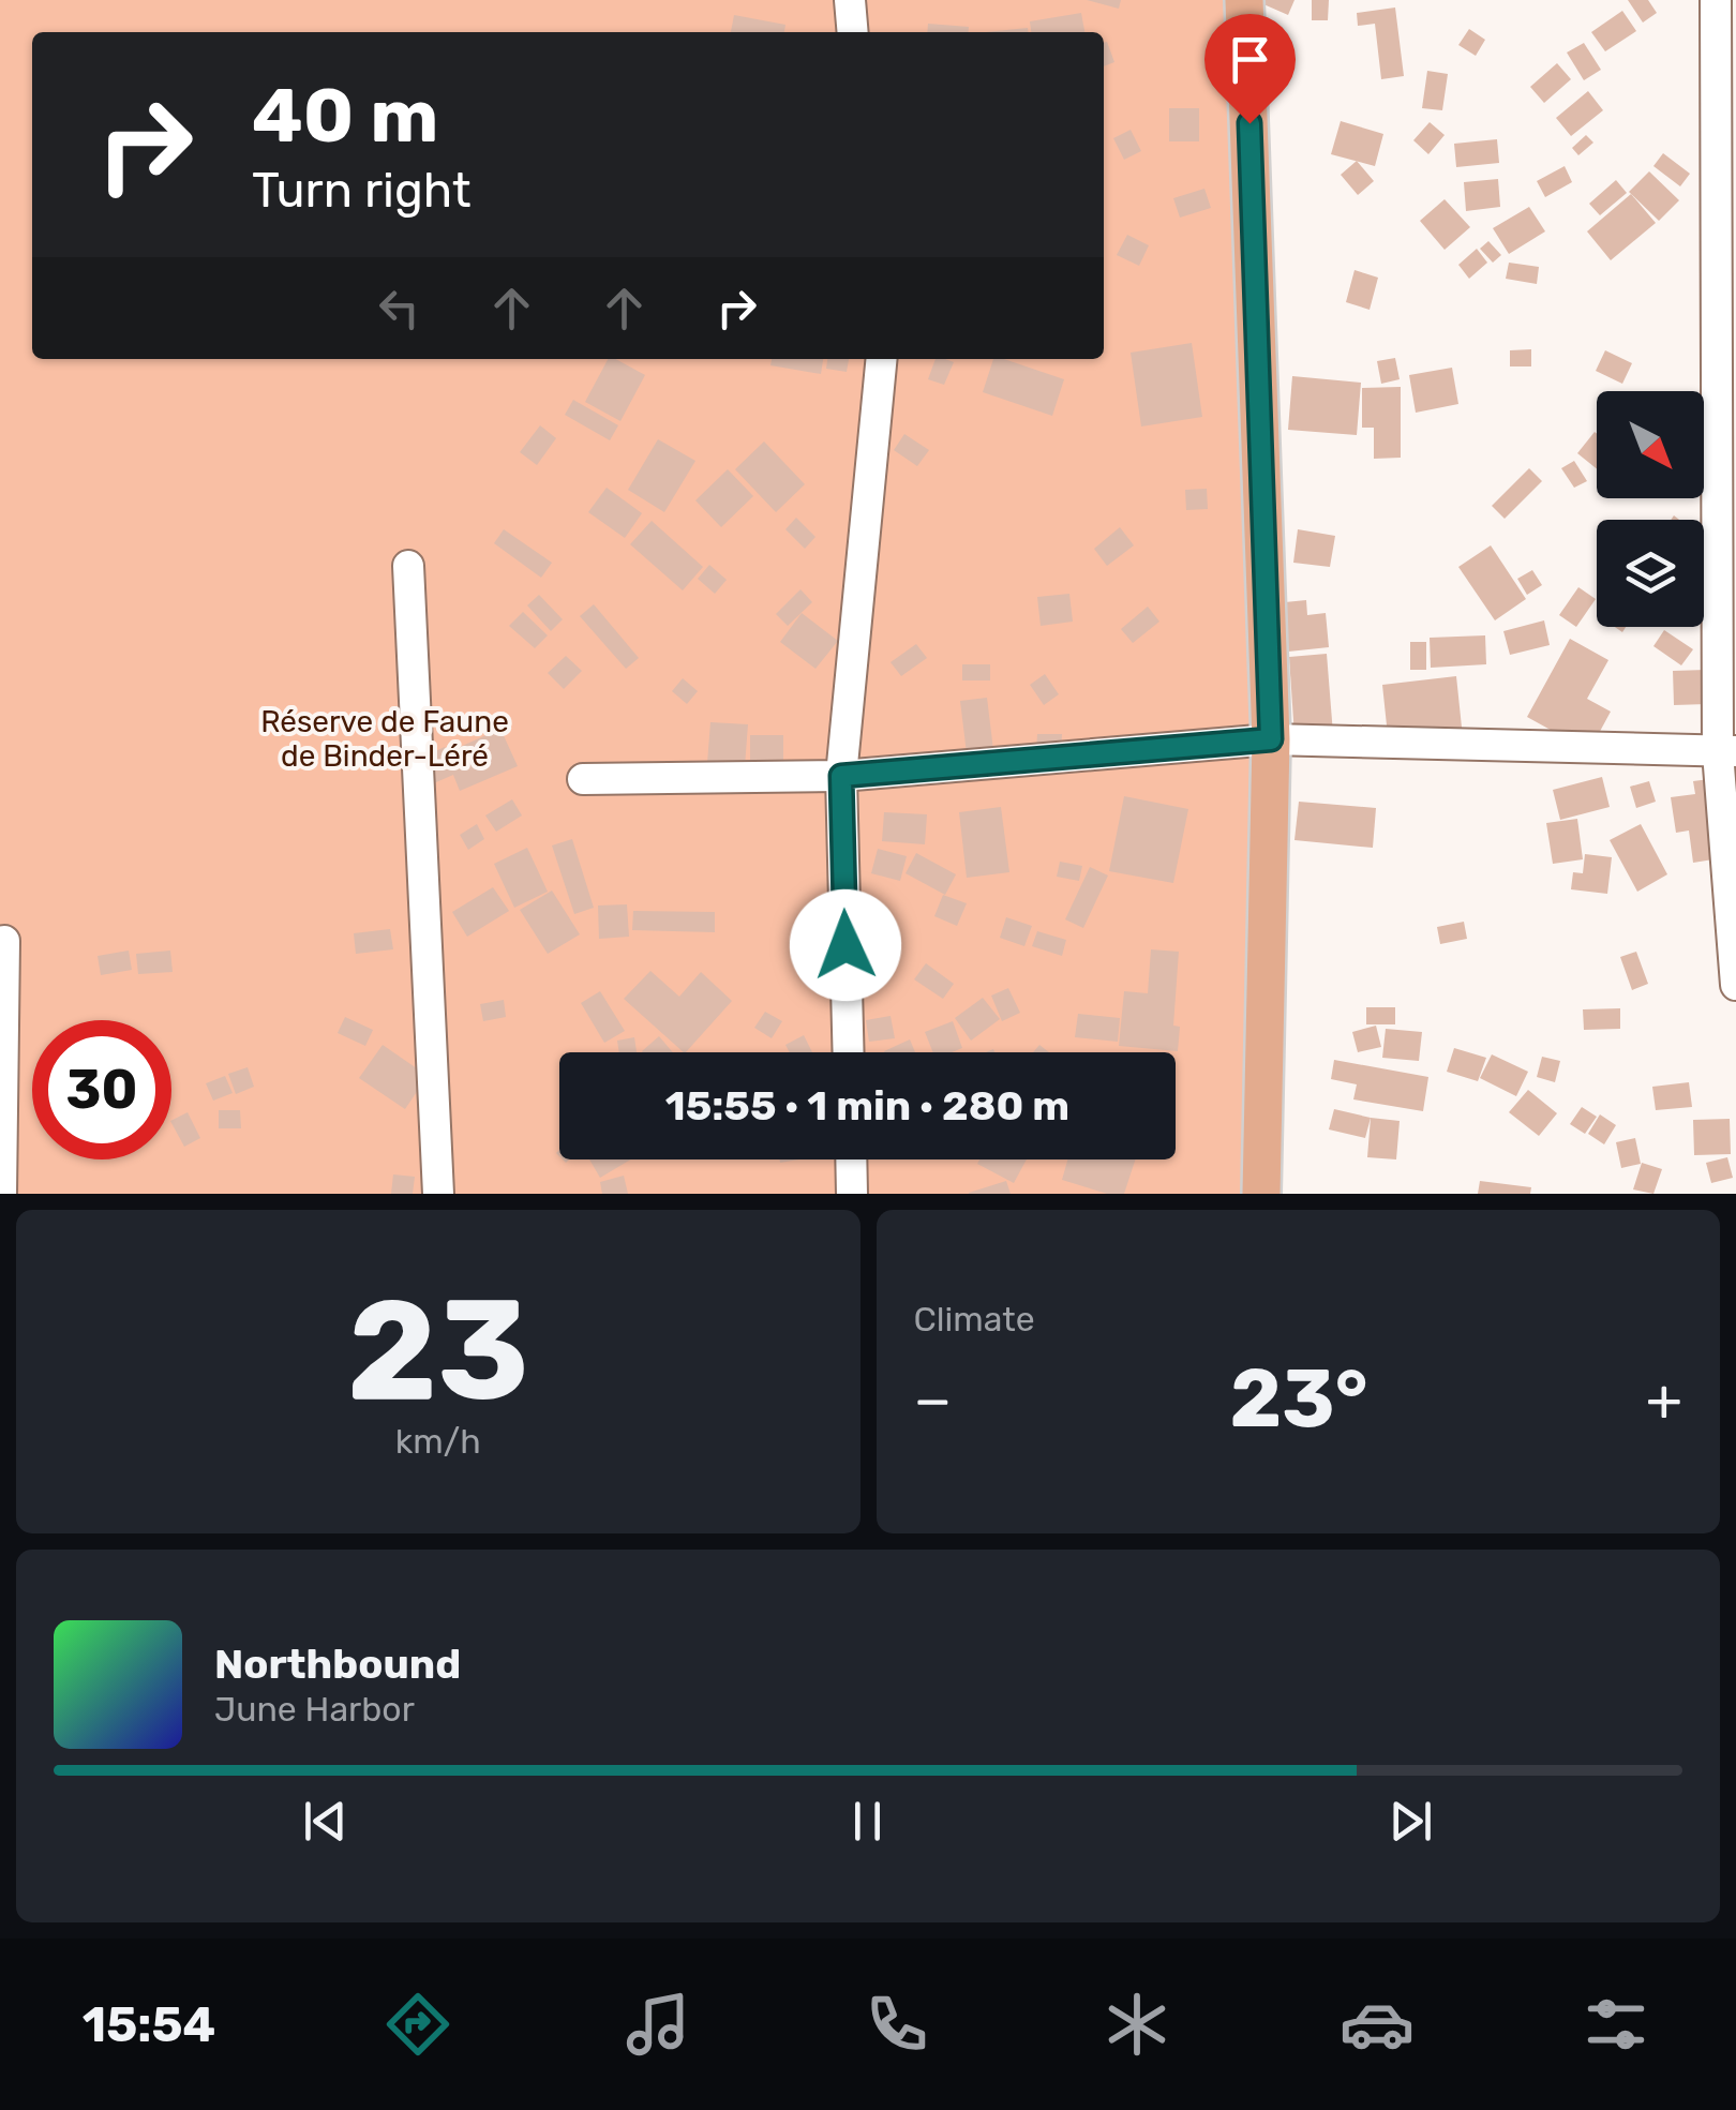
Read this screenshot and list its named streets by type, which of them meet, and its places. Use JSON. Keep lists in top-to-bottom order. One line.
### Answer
{"parks":["Réserve de Faune de Binder-Léré"],"north":"bottom right","page":{"turn":["40 m","Turn right"],"limit":"30","trip":"15:55 · 1 min · 280 m","tile":[["23","km/h"],"Climate"],"heat":["−","23°","+"],"song":["Northbound","June Harbor"],"tabs":"15:54"}}
